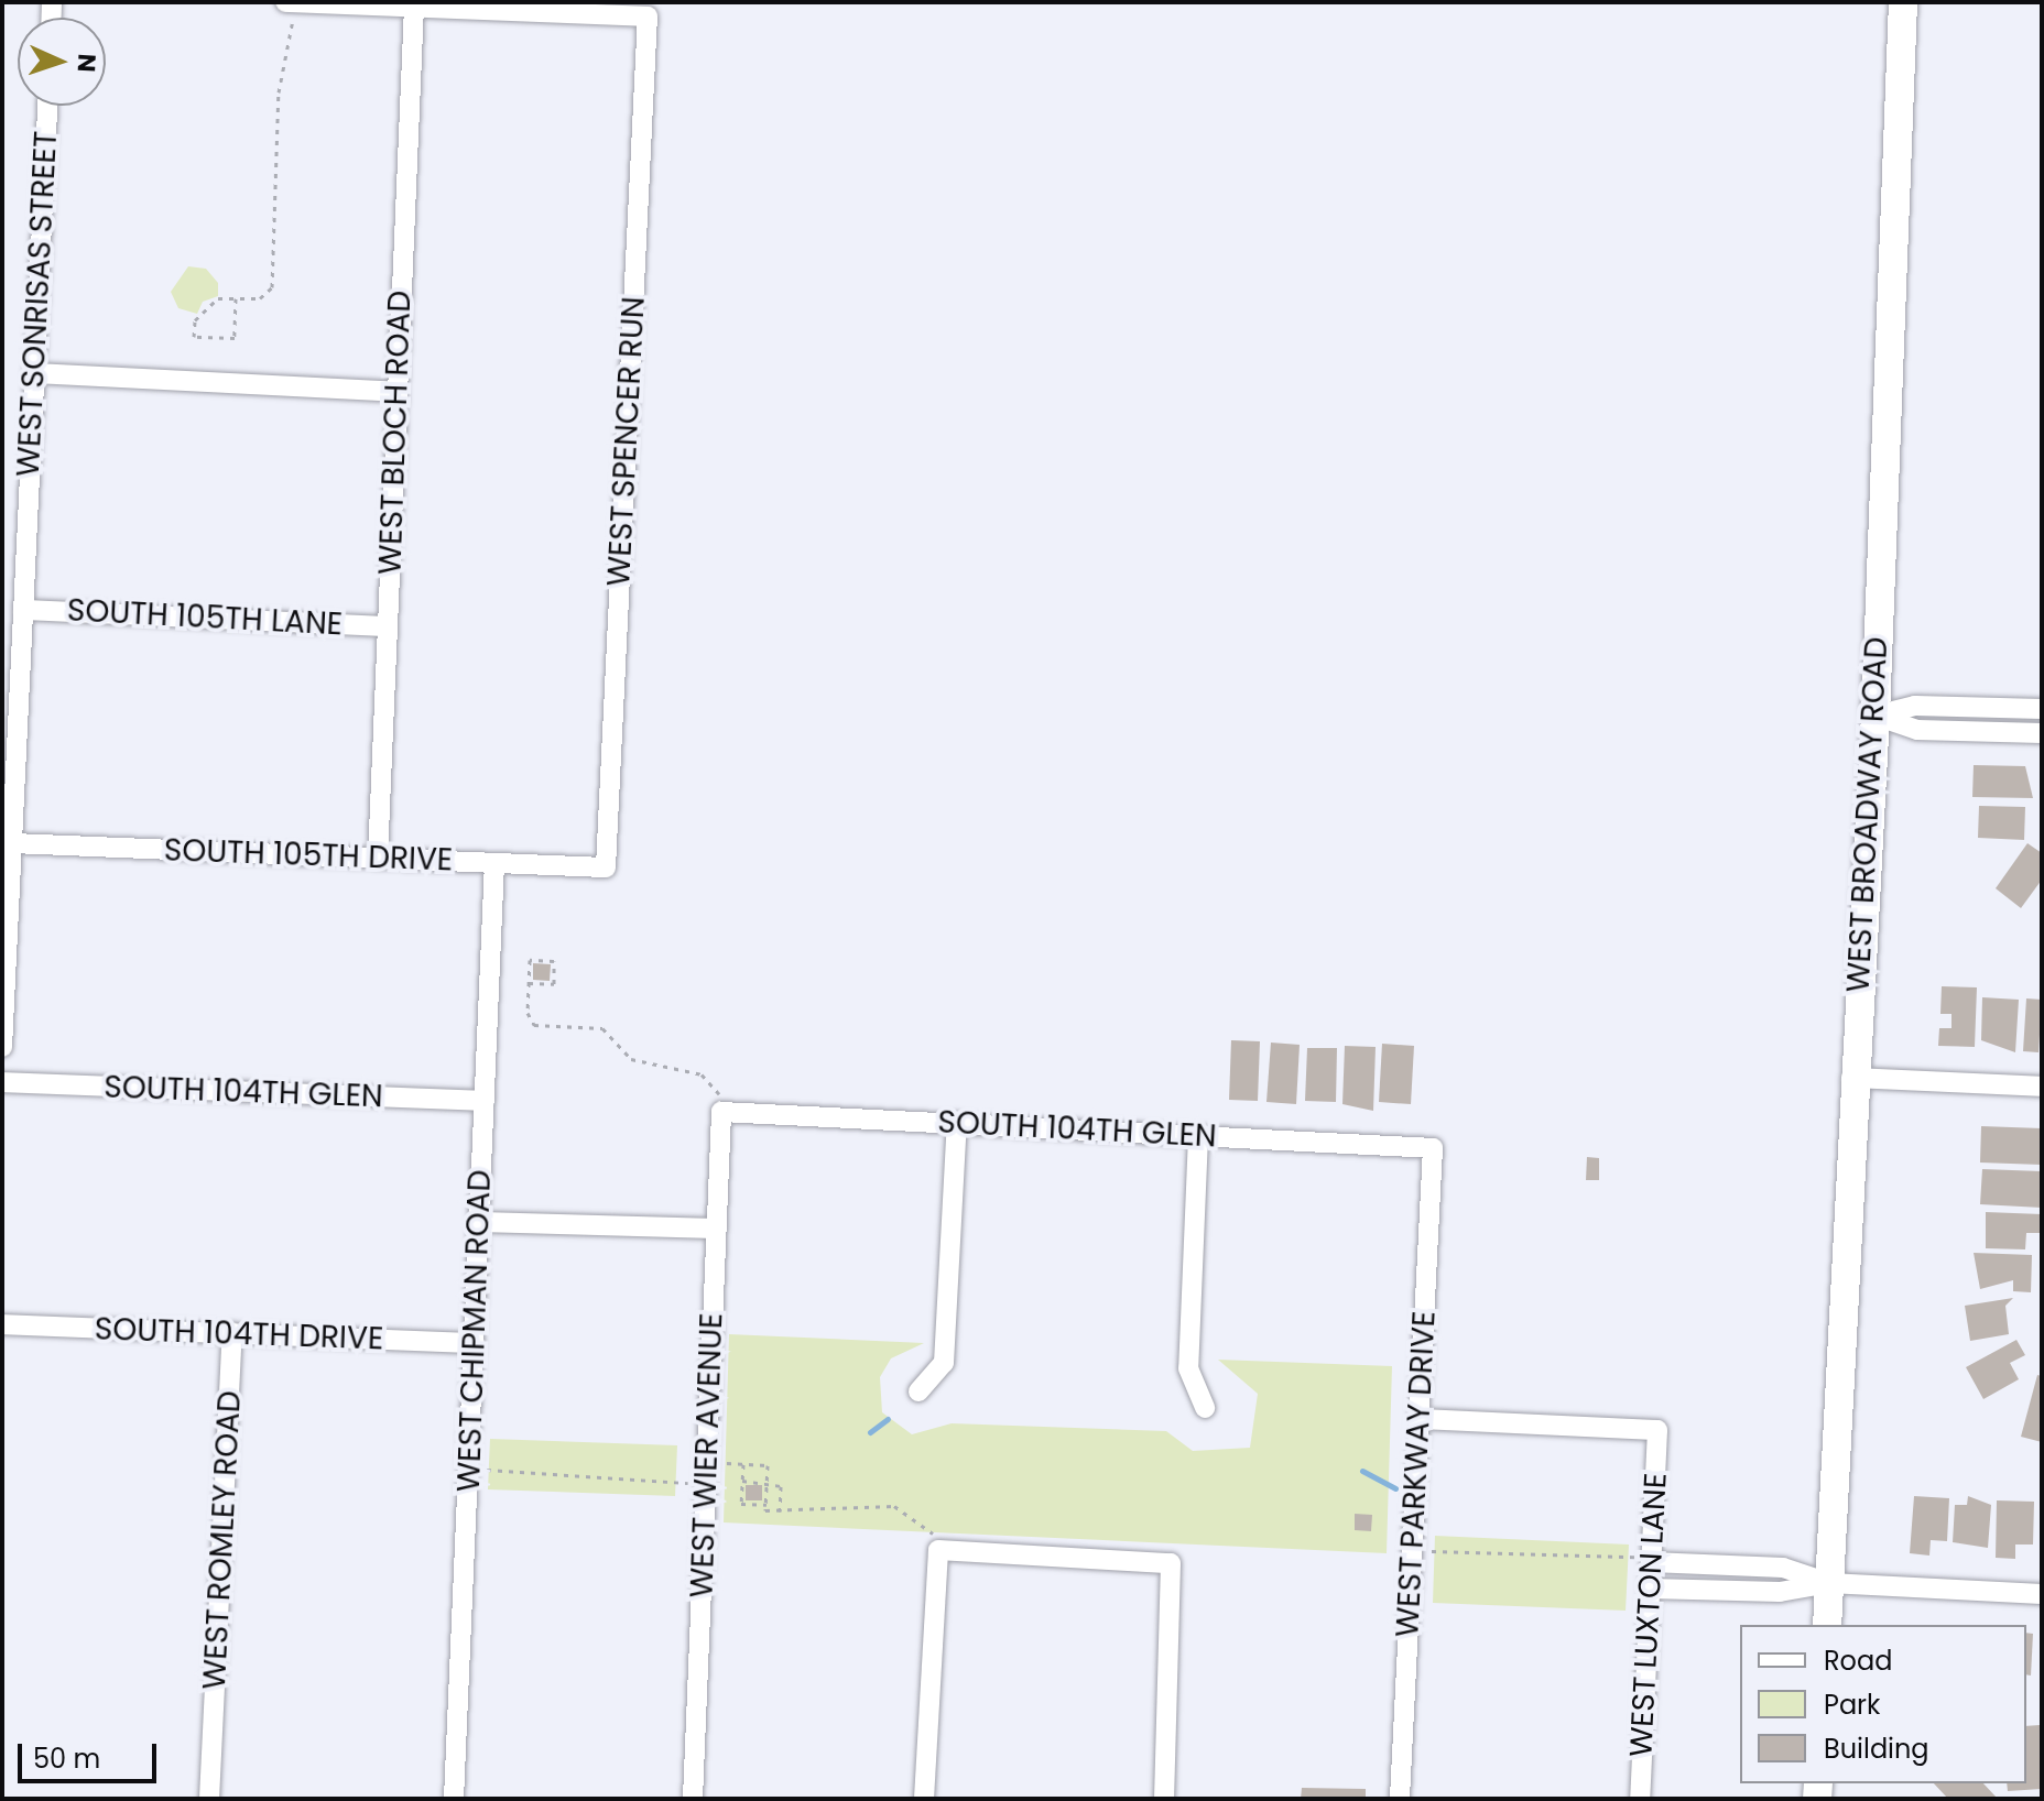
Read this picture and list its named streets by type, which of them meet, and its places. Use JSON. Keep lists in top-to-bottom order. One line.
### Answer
{"streets":{"main road":["WEST BROADWAY ROAD"],"street":["WEST SONRISAS STREET","WEST BLOCH ROAD","WEST SPENCER RUN","SOUTH 105TH LANE","SOUTH 105TH DRIVE","SOUTH 104TH GLEN","WEST CHIPMAN ROAD","SOUTH 104TH DRIVE","WEST WIER AVENUE","WEST PARKWAY DRIVE","WEST ROMLEY ROAD","WEST LUXTON LANE"]},"crossings":[["WEST SONRISAS STREET","SOUTH 105TH LANE"],["WEST SONRISAS STREET","SOUTH 105TH DRIVE"],["WEST BLOCH ROAD","WEST SPENCER RUN"],["WEST BLOCH ROAD","SOUTH 105TH LANE"],["WEST BLOCH ROAD","SOUTH 105TH DRIVE"],["WEST SPENCER RUN","SOUTH 105TH DRIVE"],["SOUTH 105TH DRIVE","WEST CHIPMAN ROAD"],["SOUTH 104TH GLEN","WEST CHIPMAN ROAD"],["SOUTH 104TH GLEN","WEST WIER AVENUE"],["SOUTH 104TH GLEN","WEST PARKWAY DRIVE"],["WEST CHIPMAN ROAD","SOUTH 104TH DRIVE"],["SOUTH 104TH DRIVE","WEST ROMLEY ROAD"],["WEST PARKWAY DRIVE","WEST LUXTON LANE"]],"legend":["Road","Park","Building"],"scale_bar":"50 m","north":"right"}
